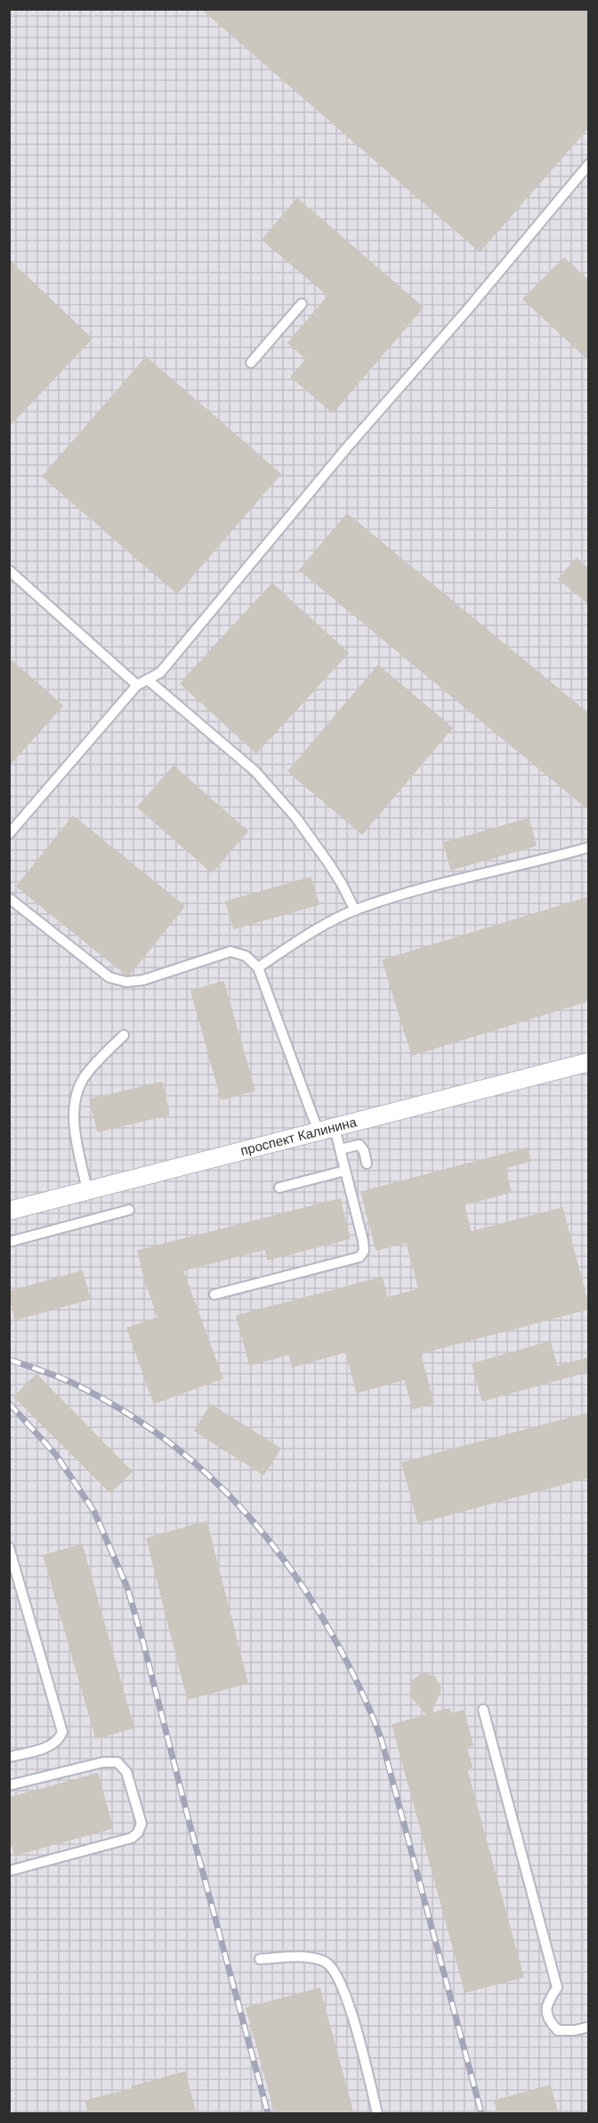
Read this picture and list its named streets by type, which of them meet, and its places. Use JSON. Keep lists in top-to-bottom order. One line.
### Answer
{"streets":{"street":["проспект Калинина"]}}
